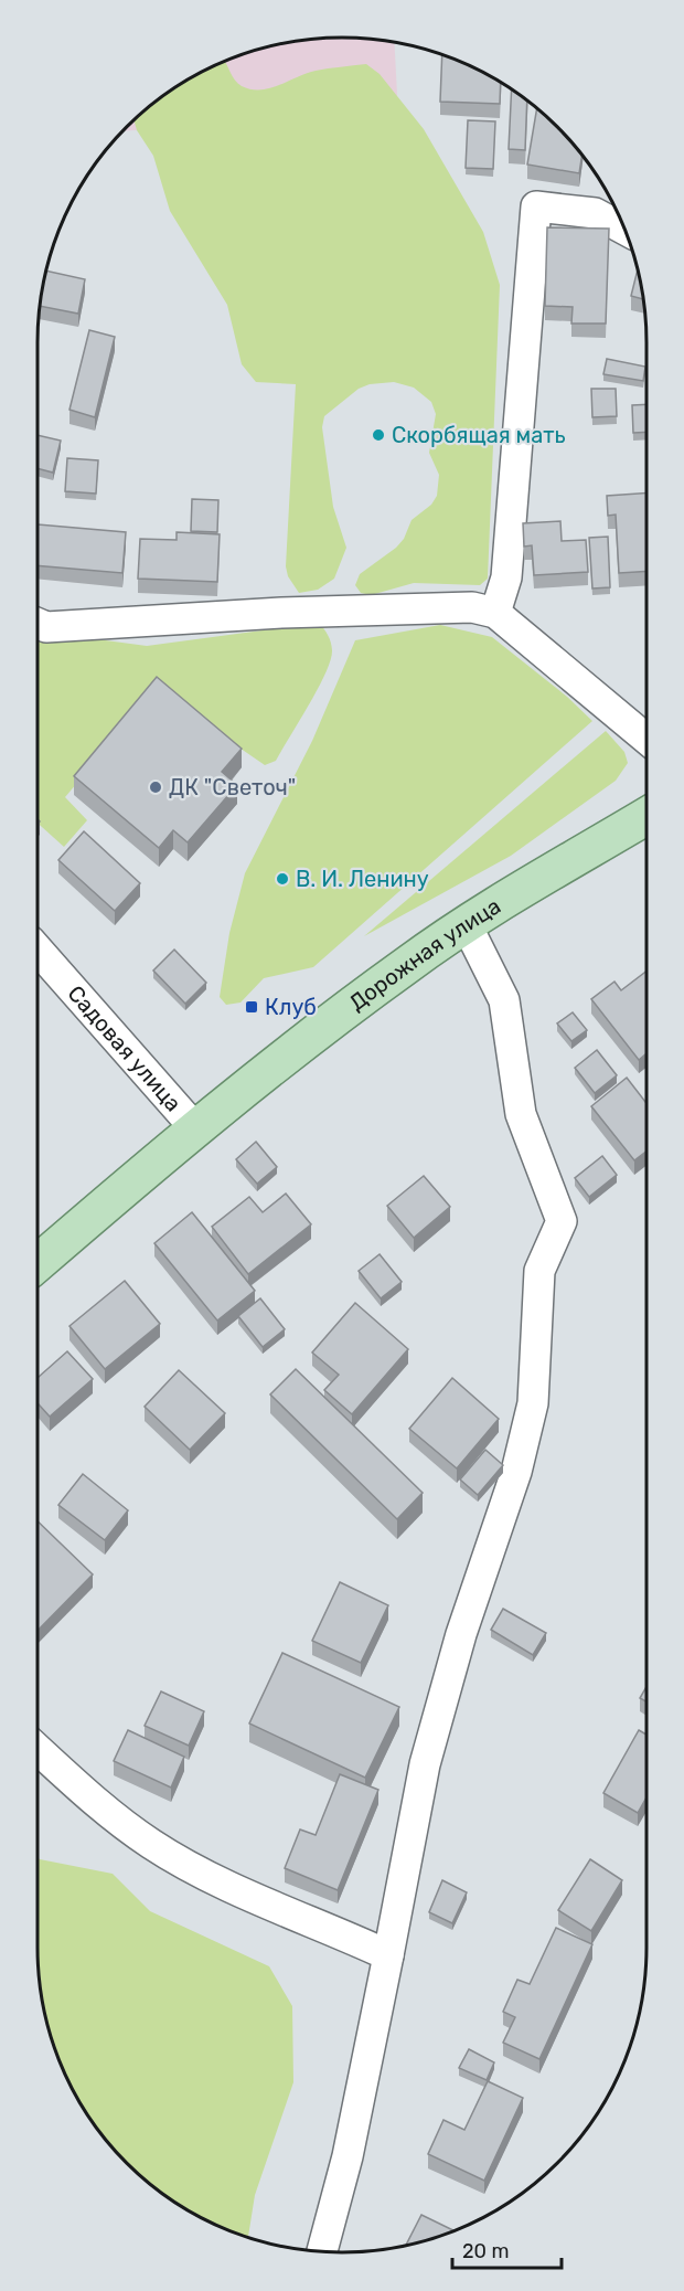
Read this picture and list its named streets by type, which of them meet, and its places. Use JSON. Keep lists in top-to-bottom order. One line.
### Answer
{"streets":{"main road":["Дорожная улица"],"street":["Садовая улица"]},"crossings":[["Дорожная улица","Садовая улица"]],"places":{"other":["Скорбящая мать","ДК \"Светоч\"","В. И. Ленину"],"transit":["Клуб"]},"scale_bar":"20 m"}
